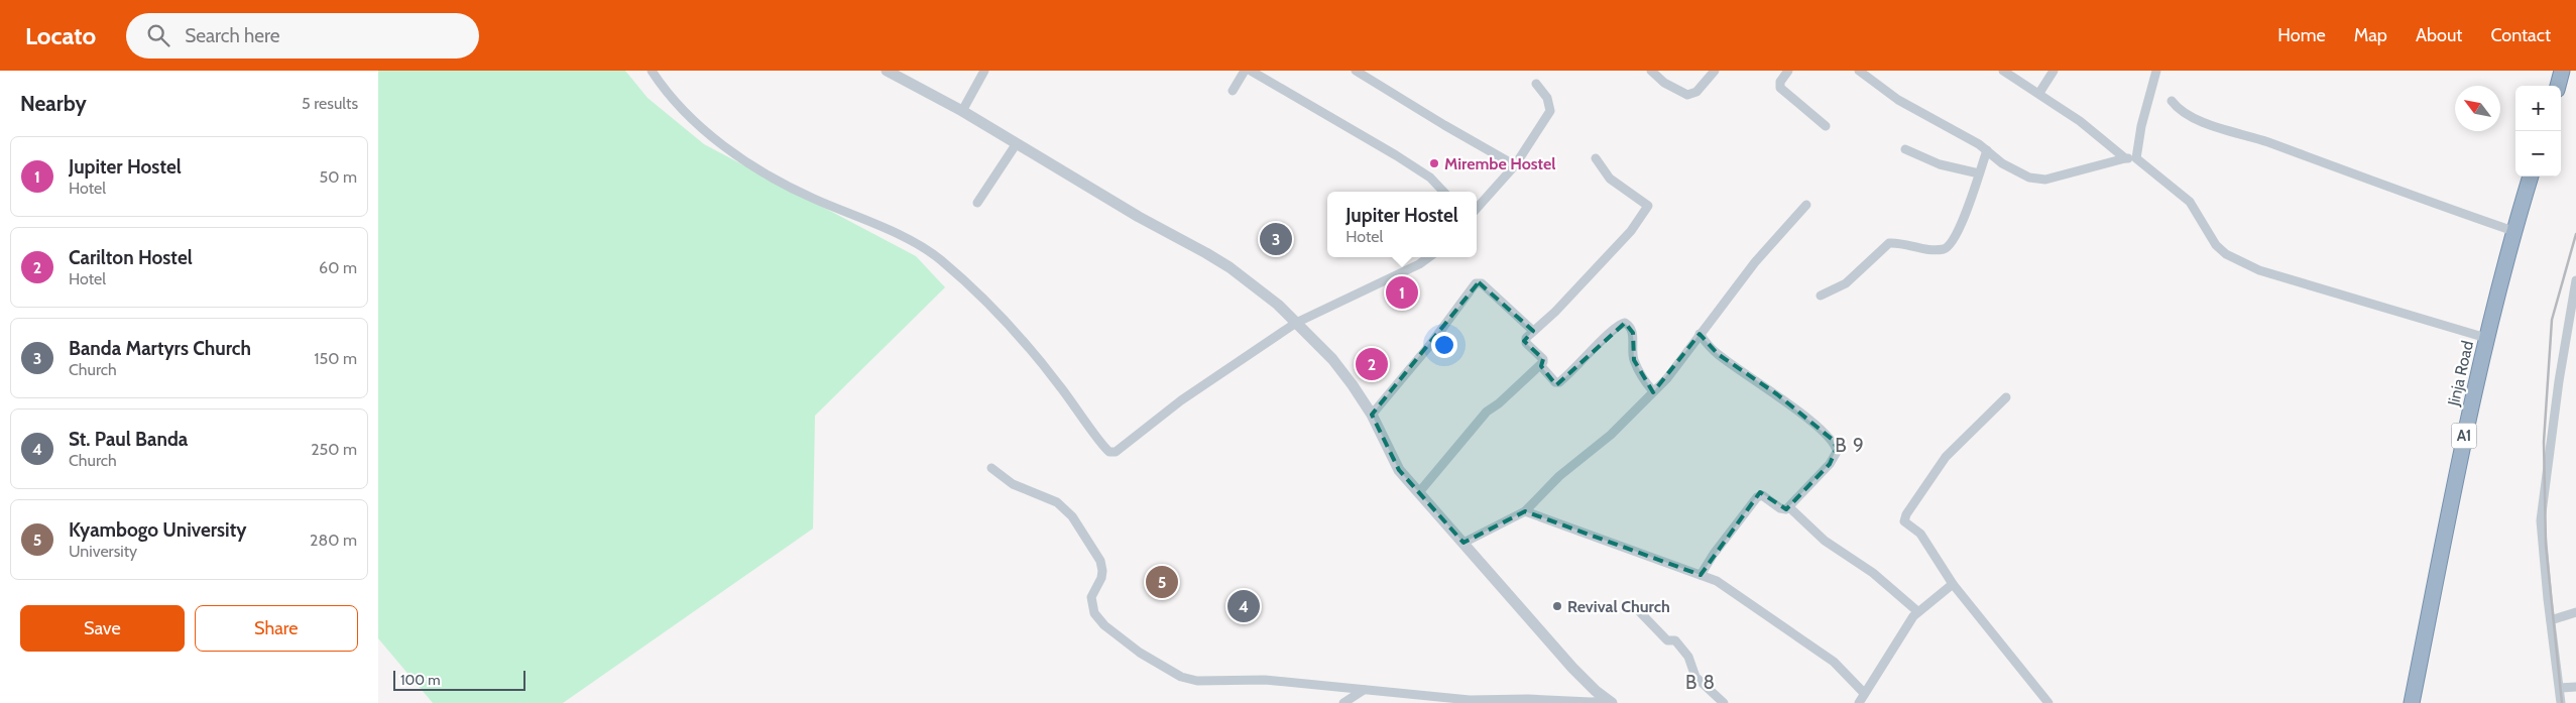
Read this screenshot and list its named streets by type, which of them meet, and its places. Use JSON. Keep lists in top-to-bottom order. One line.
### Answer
{"streets":{"highway":["Jinja Road","A1"]},"districts":["B 9","B 8"],"places":["Mirembe Hostel","Revival Church"],"scale_bar":"100 m","north":"top left","page":{"header":"Locato","search":"Search here","nav":["Home","Map","About","Contact"],"heading":["Nearby","5 results"],"map_buttons":["+","−"],"list":[{"mark":"1","name":"Jupiter Hostel","note":"Hotel","value":"50 m"},{"mark":"2","name":"Carilton Hostel","note":"Hotel","value":"60 m"},{"mark":"3","name":"Banda Martyrs Church","note":"Church","value":"150 m"},{"mark":"4","name":"St. Paul Banda","note":"Church","value":"250 m"},{"mark":"5","name":"Kyambogo University","note":"University","value":"280 m"}],"popup":["Jupiter Hostel","Hotel"],"pins":["3","1","2","5","4"],"buttons":["Save","Share"],"scale":"100 m"}}
